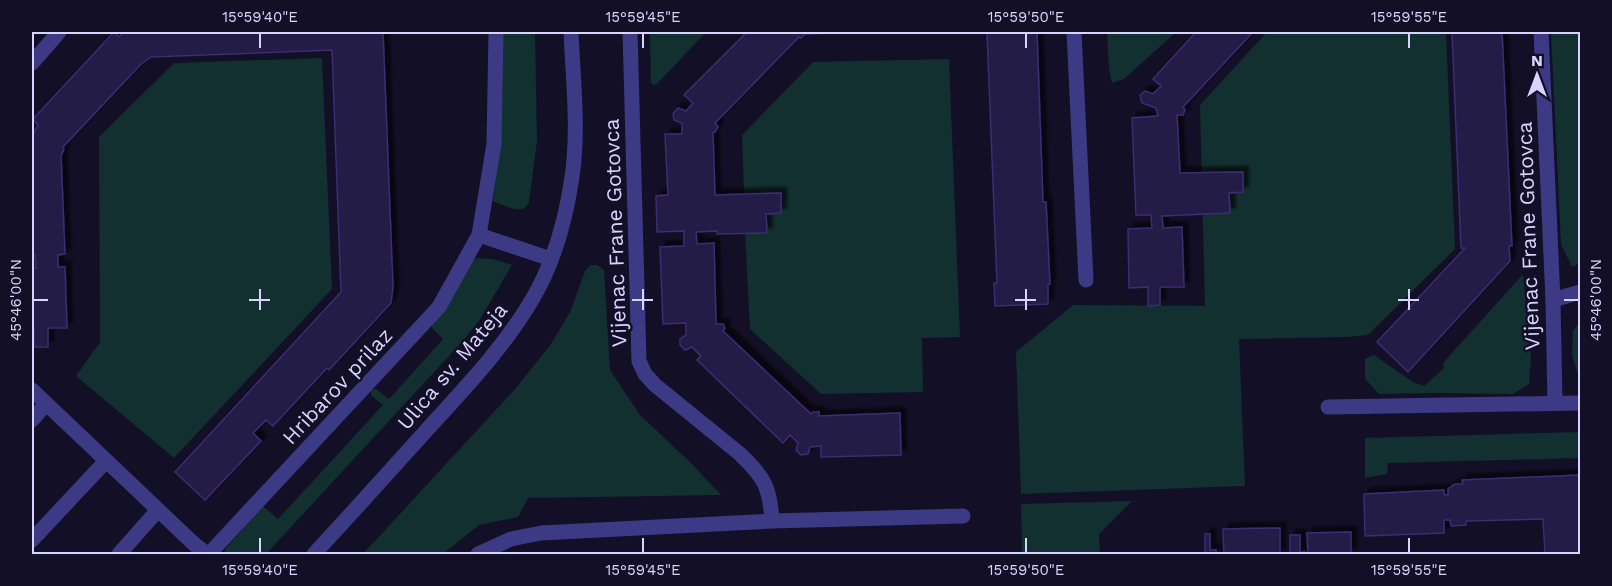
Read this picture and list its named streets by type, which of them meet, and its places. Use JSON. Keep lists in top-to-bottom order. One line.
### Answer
{"streets":{"street":["Vijenac Frane Gotovca","Ulica sv. Mateja","Hribarov prilaz"]},"north":"top","coordinates":["15°59'40\"E","15°59'45\"E","15°59'50\"E","15°59'55\"E","45°46'00\"N"]}
